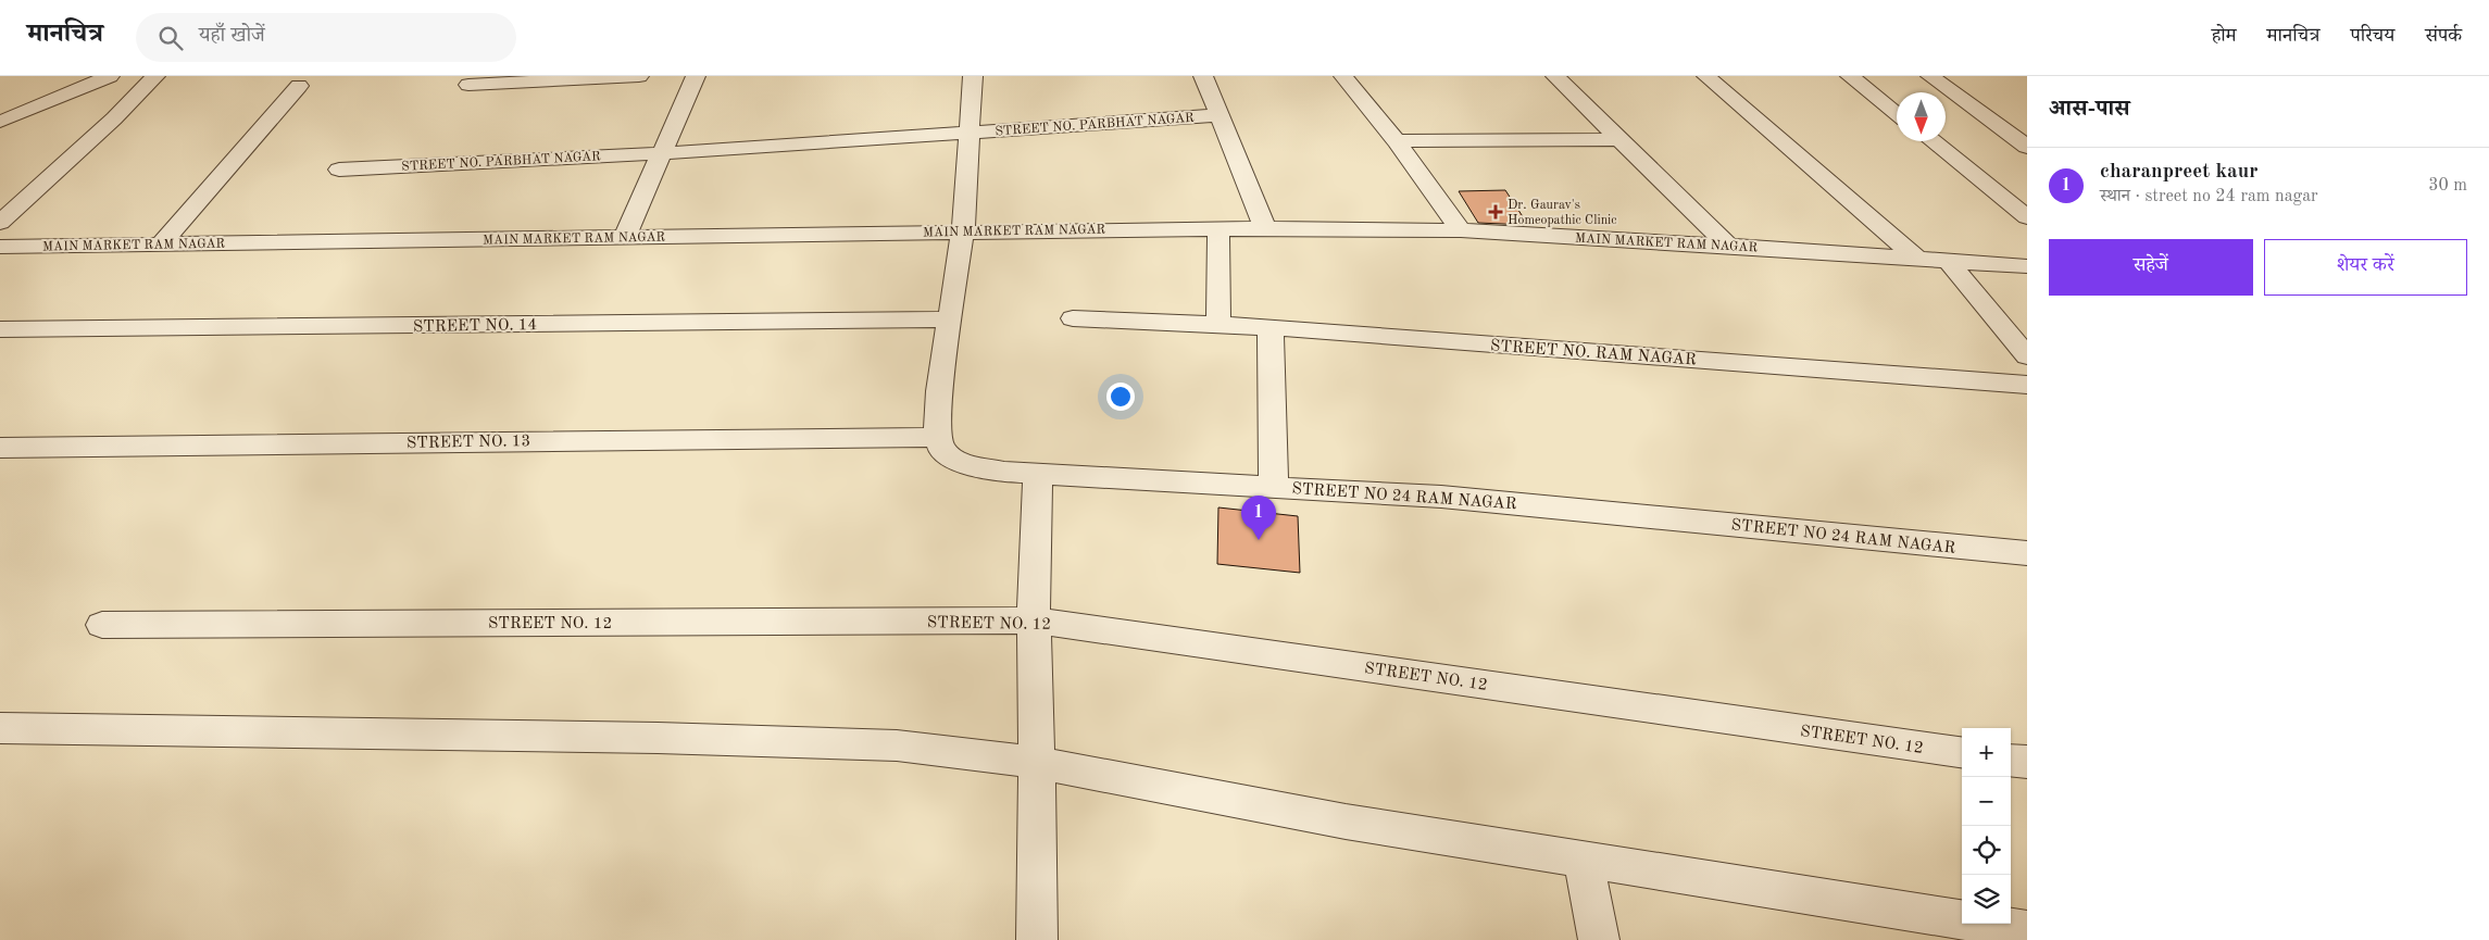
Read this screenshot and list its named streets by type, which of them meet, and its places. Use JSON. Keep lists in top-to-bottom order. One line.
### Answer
{"streets":{"street":["STREET NO. PARBHAT NAGAR","MAIN MARKET RAM NAGAR","STREET NO. 14","STREET NO. RAM NAGAR","STREET NO. 13","STREET NO 24 RAM NAGAR","STREET NO. 12"]},"crossings":[["STREET NO. PARBHAT NAGAR","MAIN MARKET RAM NAGAR"],["STREET NO. 13","STREET NO 24 RAM NAGAR"]],"places":{"health":["Dr. Gaurav's Homeopathic Clinic"]},"north":"bottom","page":{"header":"मानचित्र","search":"यहाँ खोजें","nav":["होम","मानचित्र","परिचय","संपर्क"],"heading":"आस-पास","list":[{"mark":"1","name":"charanpreet kaur","note":"स्थान · street no 24 ram nagar","value":"30 m"}],"buttons":["सहेजें","शेयर करें"],"pins":"1","map_buttons":["+","−"]}}
